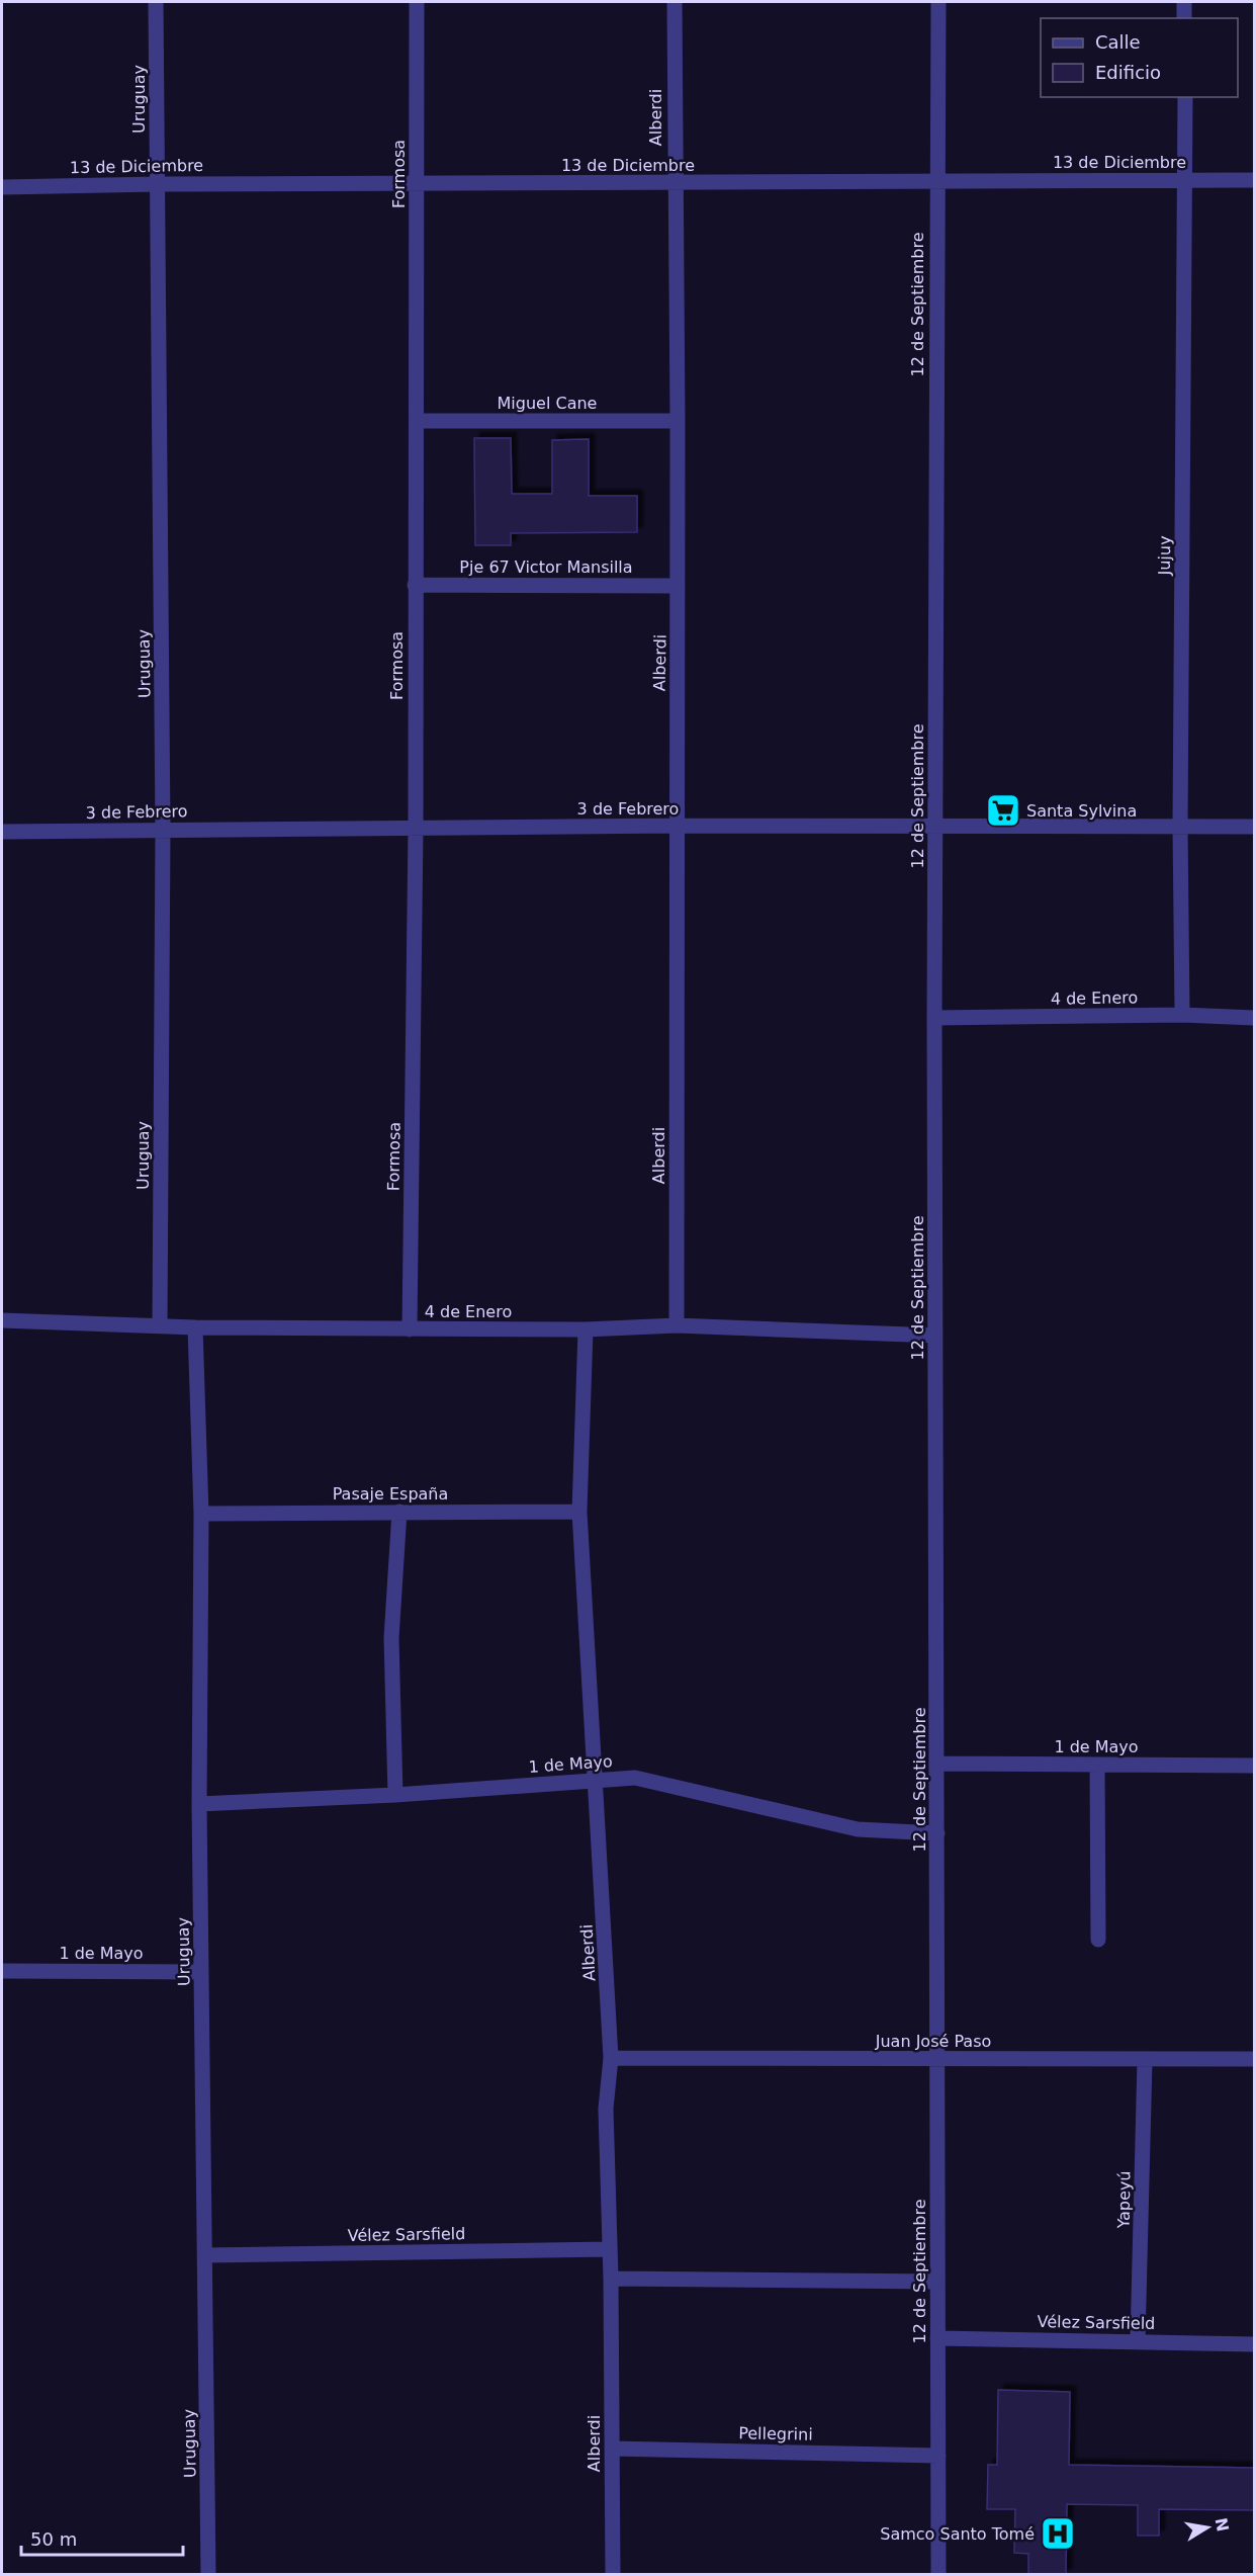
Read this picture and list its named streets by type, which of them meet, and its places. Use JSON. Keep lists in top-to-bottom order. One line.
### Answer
{"streets":{"street":["Uruguay","Alberdi","13 de Diciembre","Formosa","12 de Septiembre","Miguel Cane","Jujuy","Pje 67 Victor Mansilla","3 de Febrero","4 de Enero","Pasaje España","1 de Mayo","Juan José Paso","Yapeyú","Vélez Sarsfield","Pellegrini"]},"crossings":[["Uruguay","13 de Diciembre"],["Uruguay","3 de Febrero"],["Uruguay","4 de Enero"],["Uruguay","Pasaje España"],["Uruguay","1 de Mayo"],["Uruguay","Vélez Sarsfield"],["Alberdi","13 de Diciembre"],["Alberdi","Miguel Cane"],["Alberdi","Pje 67 Victor Mansilla"],["Alberdi","3 de Febrero"],["Alberdi","4 de Enero"],["Alberdi","Pasaje España"],["Alberdi","1 de Mayo"],["Alberdi","Juan José Paso"],["Alberdi","Vélez Sarsfield"],["Alberdi","Pellegrini"],["13 de Diciembre","Formosa"],["13 de Diciembre","12 de Septiembre"],["13 de Diciembre","Jujuy"],["Formosa","Miguel Cane"],["Formosa","Pje 67 Victor Mansilla"],["Formosa","3 de Febrero"],["Formosa","4 de Enero"],["12 de Septiembre","3 de Febrero"],["12 de Septiembre","4 de Enero"],["12 de Septiembre","1 de Mayo"],["12 de Septiembre","Juan José Paso"],["12 de Septiembre","Vélez Sarsfield"],["12 de Septiembre","Pellegrini"],["Jujuy","3 de Febrero"],["Jujuy","4 de Enero"],["Juan José Paso","Yapeyú"],["Yapeyú","Vélez Sarsfield"]],"places":{"supermarket":["Santa Sylvina"],"hospital":["Samco Santo Tomé"]},"legend":["Calle","Edificio"],"scale_bar":"50 m","north":"right"}
